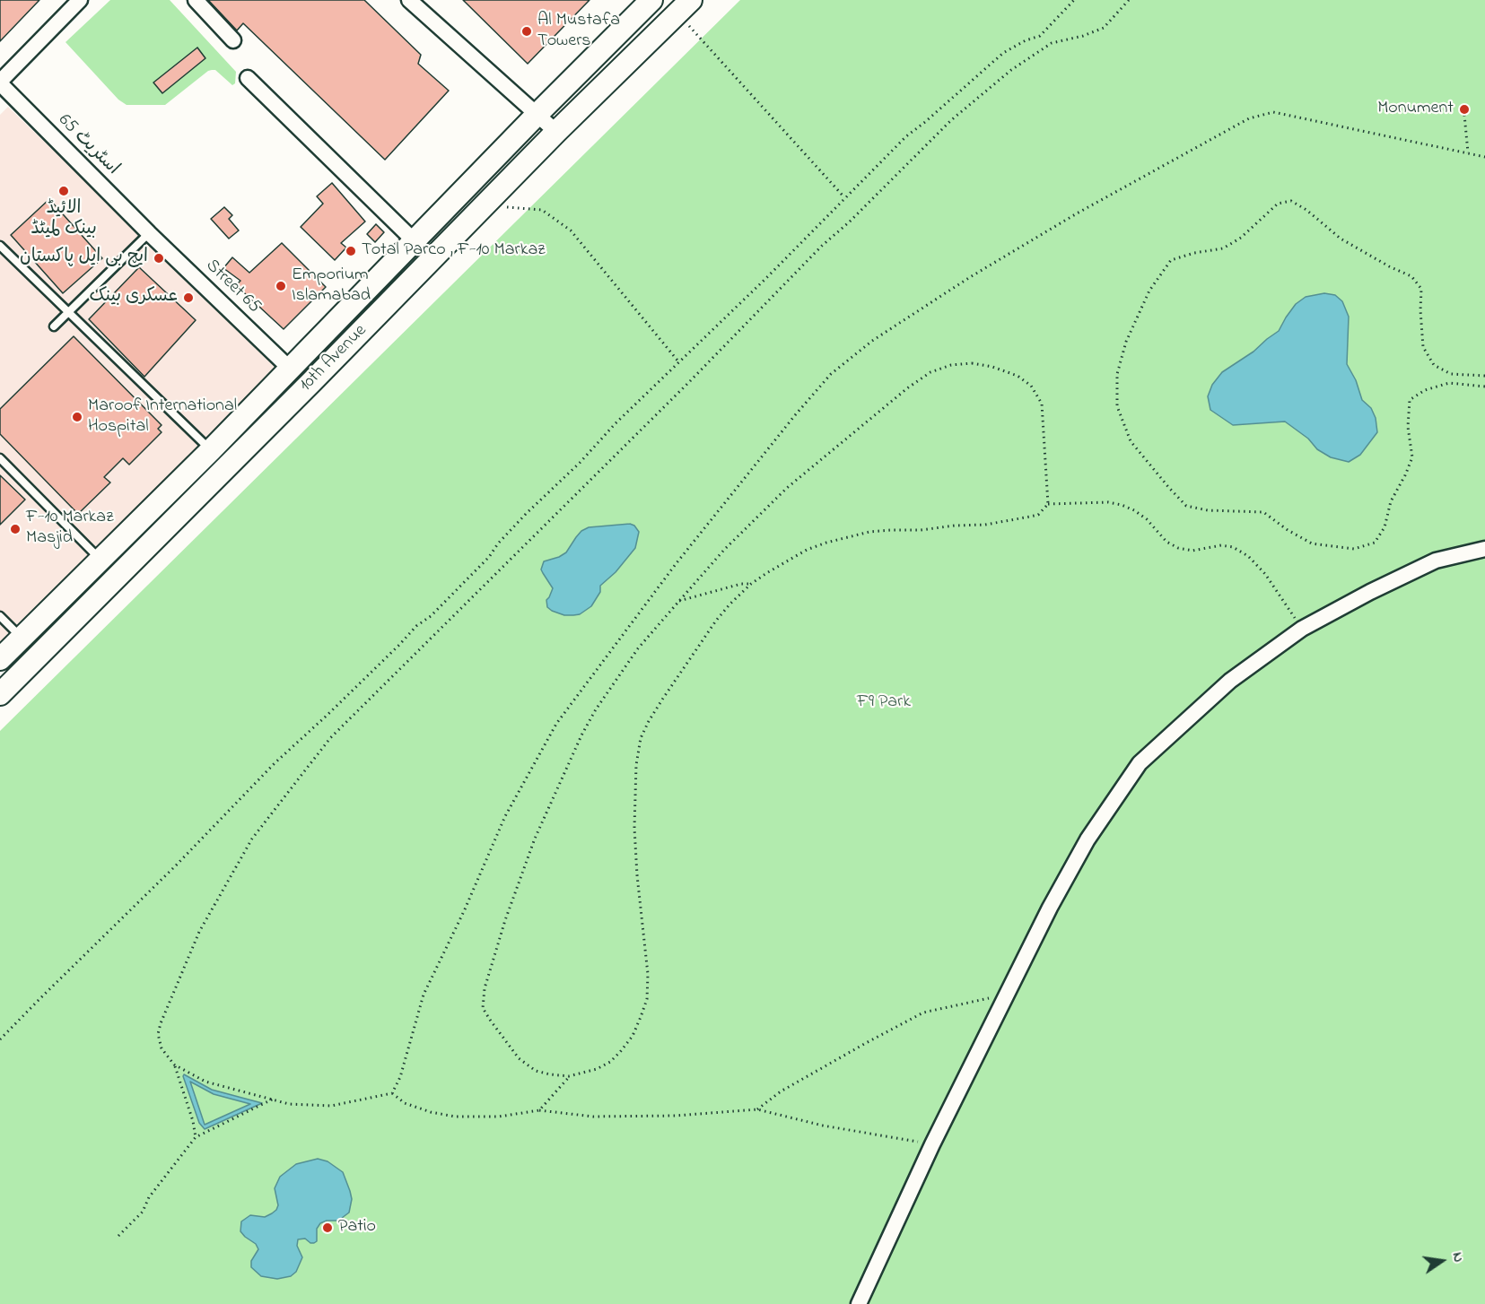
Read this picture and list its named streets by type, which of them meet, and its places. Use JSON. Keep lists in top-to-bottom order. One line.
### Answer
{"streets":{"main road":["10th Avenue"],"street":["اسٹریٹ 65","Street 65"]},"crossings":[["اسٹریٹ 65","Street 65"],["Street 65","10th Avenue"]],"parks":["F9 Park"],"places":["Al Mustafa Towers","Monument","الائیڈ بینک لمیٹڈ","Total Parco , F-10 Markaz","ایچ بی ایل پاکستان","Emporium Islamabad","عسکری بینک","Maroof International Hospital","F-10 Markaz Masjid","Patio"],"north":"right"}
